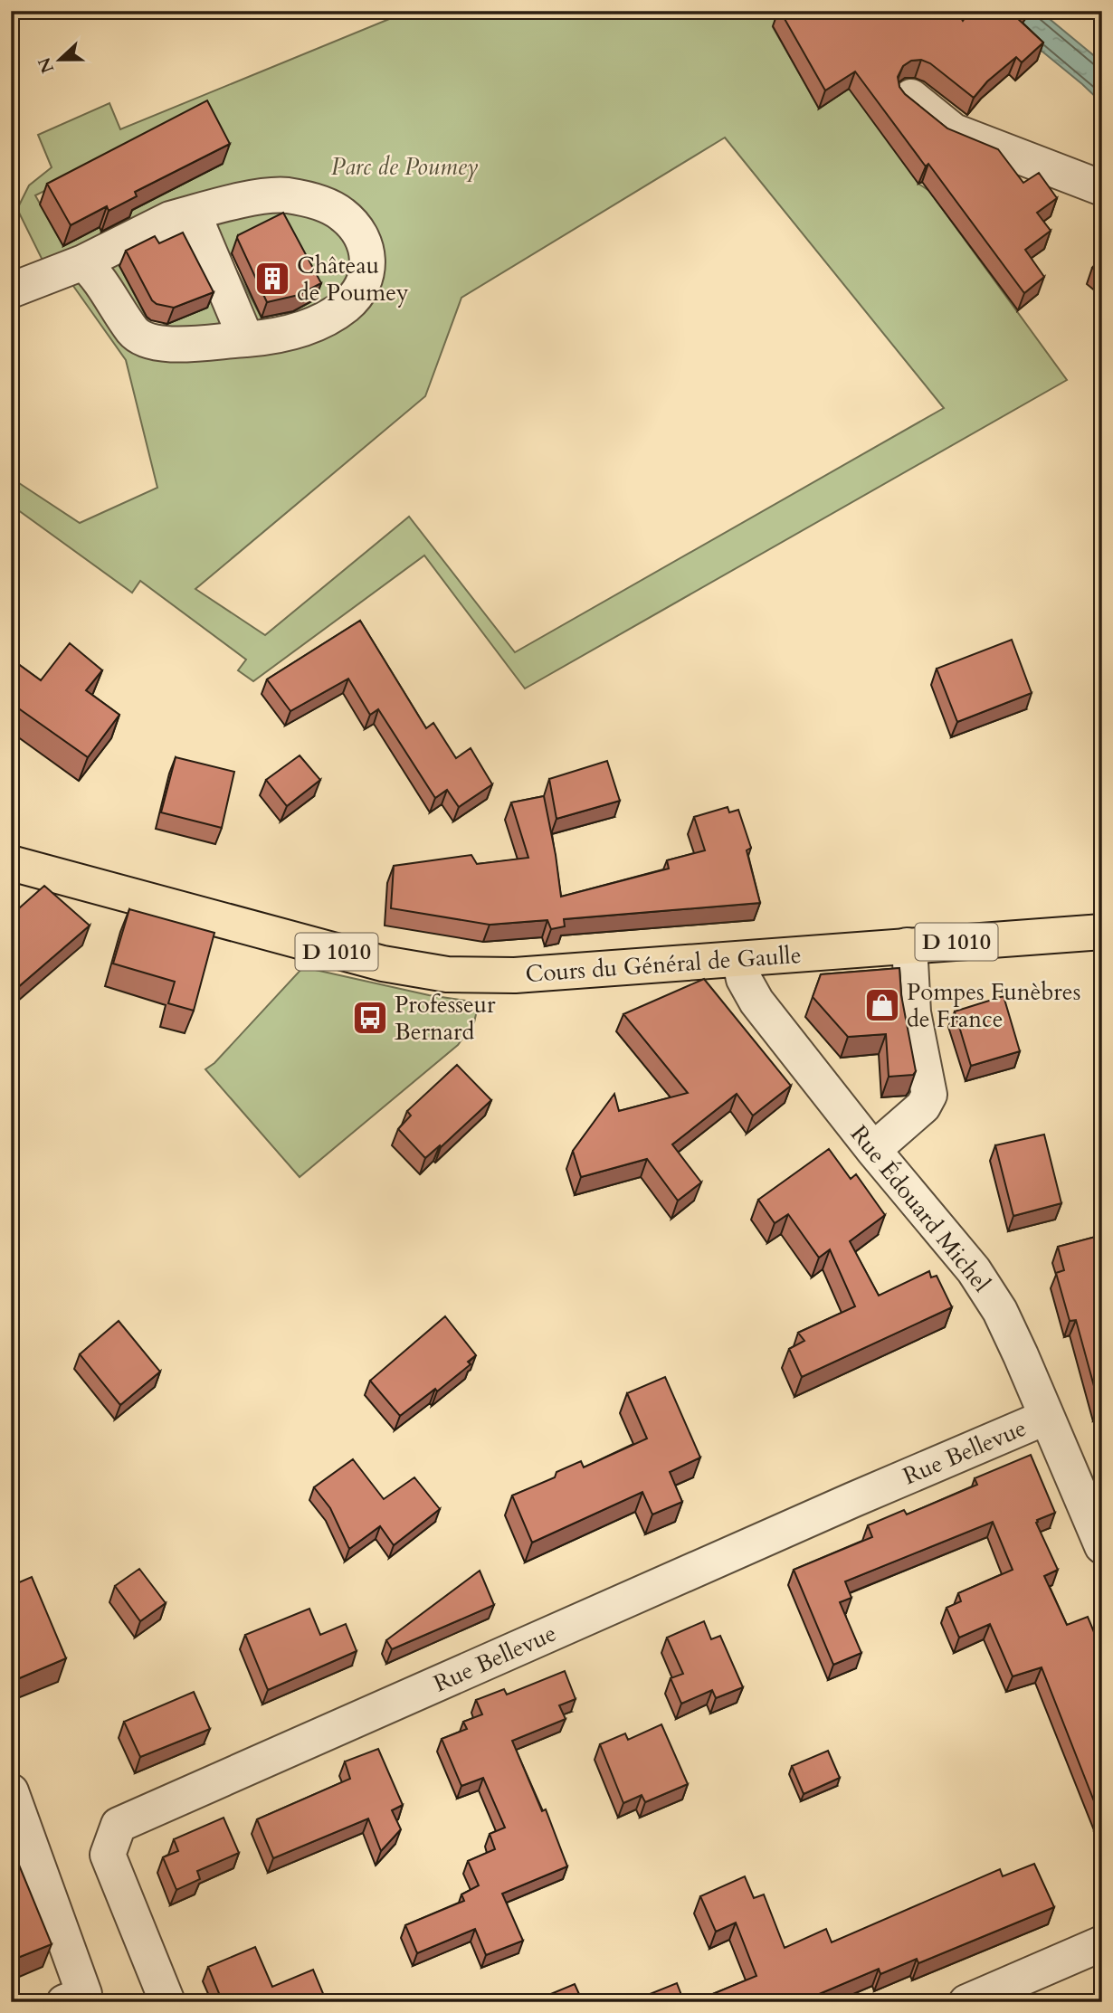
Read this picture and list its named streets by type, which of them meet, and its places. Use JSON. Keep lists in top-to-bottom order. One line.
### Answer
{"streets":{"main road":["D 1010","Cours du Général de Gaulle"],"street":["Rue Édouard Michel","Rue Bellevue"]},"crossings":[["Cours du Général de Gaulle","Rue Édouard Michel"],["Rue Édouard Michel","Rue Bellevue"]],"parks":["Parc de Poumey"],"places":{"building":["Château de Poumey"],"shop":["Pompes Funèbres de France"],"bus stop":["Professeur Bernard"]},"north":"left"}
